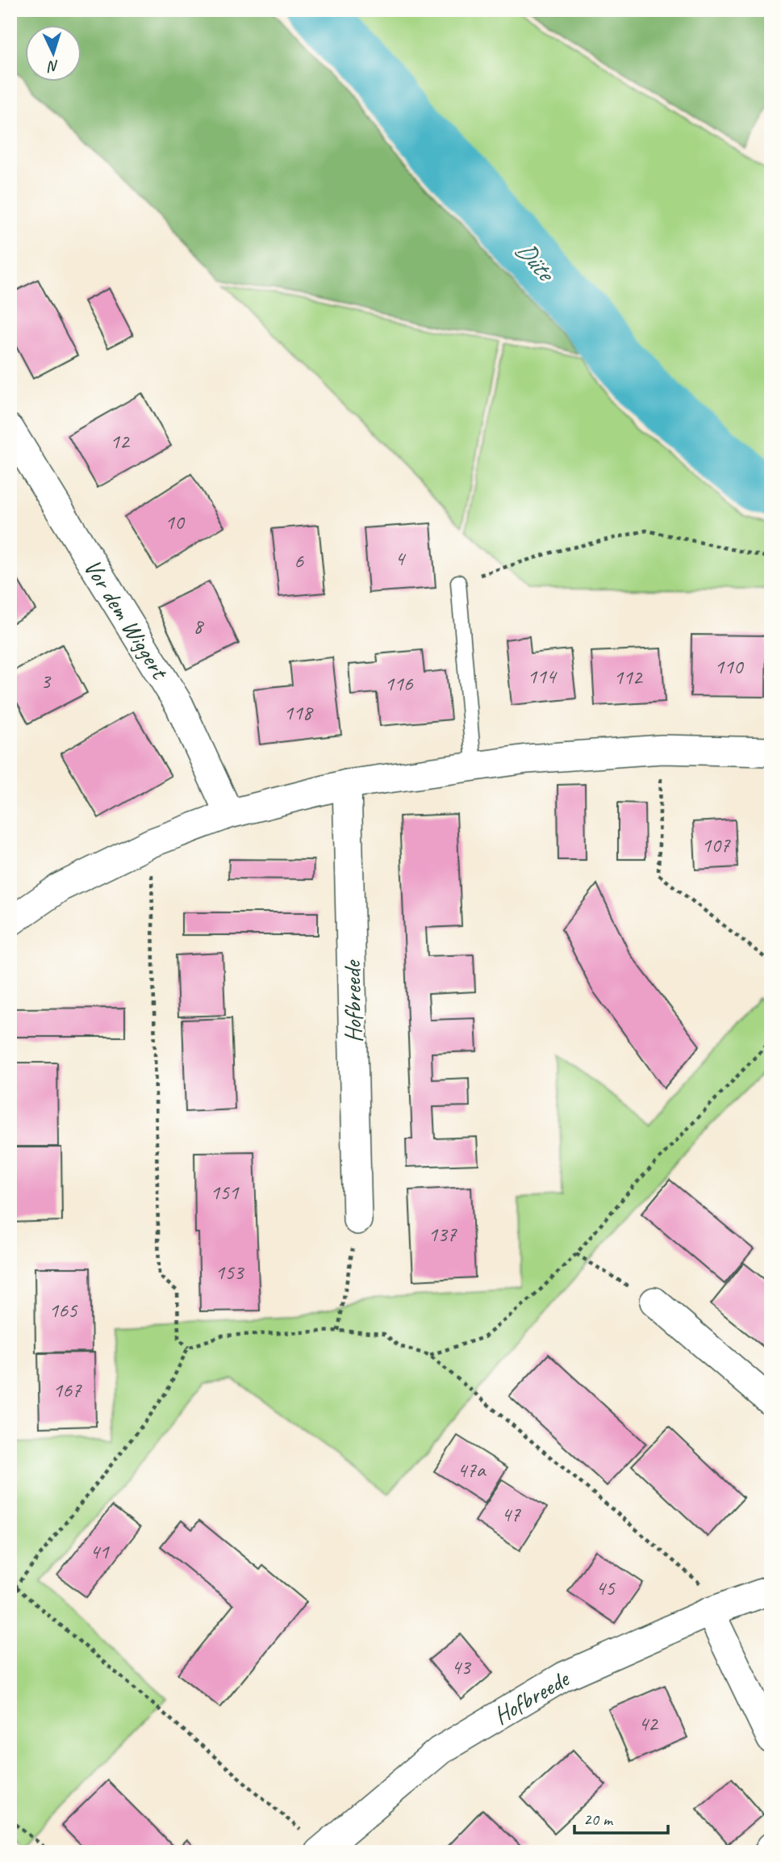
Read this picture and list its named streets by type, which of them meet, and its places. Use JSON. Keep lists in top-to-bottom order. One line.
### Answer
{"streets":{"street":["Vor dem Wiggert","Hofbreede"]},"water":["Düte"],"house_numbers":["12","10","4","6","8","110","114","112","3","116","118","107","151","137","153","165","167","47a","47","41","45","43","42"],"scale_bar":"20 m","north":"bottom"}
